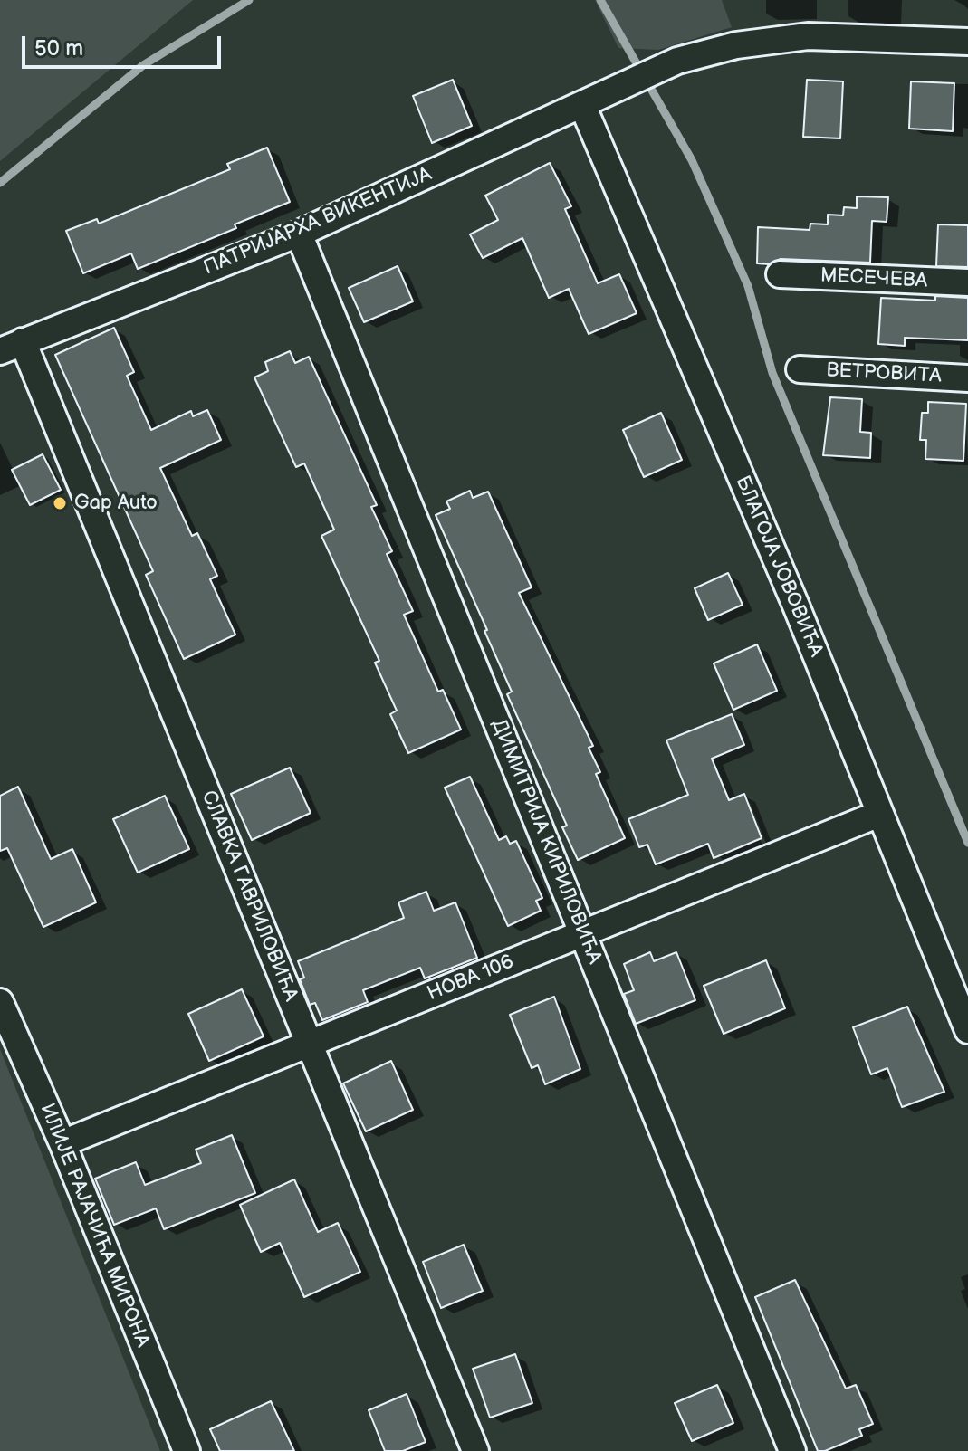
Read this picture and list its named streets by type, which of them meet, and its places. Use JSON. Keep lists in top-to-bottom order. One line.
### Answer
{"streets":{"street":["ПАТРИЈАРХА ВИКЕНТИЈА","МЕСЕЧЕВА","ВЕТРОВИТА","БЛАГОЈА ЈОВОВИЋА","ДИМИТРИЈА КИРИЛОВИЋА","СЛАВКА ГАВРИЛОВИЋА","НОВА 106","ИЛИЈЕ РАЈАЧИЋА МИРОНА"]},"crossings":[["ПАТРИЈАРХА ВИКЕНТИЈА","БЛАГОЈА ЈОВОВИЋА"],["ПАТРИЈАРХА ВИКЕНТИЈА","ДИМИТРИЈА КИРИЛОВИЋА"],["ПАТРИЈАРХА ВИКЕНТИЈА","СЛАВКА ГАВРИЛОВИЋА"],["БЛАГОЈА ЈОВОВИЋА","НОВА 106"],["ДИМИТРИЈА КИРИЛОВИЋА","НОВА 106"],["СЛАВКА ГАВРИЛОВИЋА","НОВА 106"],["НОВА 106","ИЛИЈЕ РАЈАЧИЋА МИРОНА"]],"places":["Gap Auto"],"scale_bar":"50 m"}
